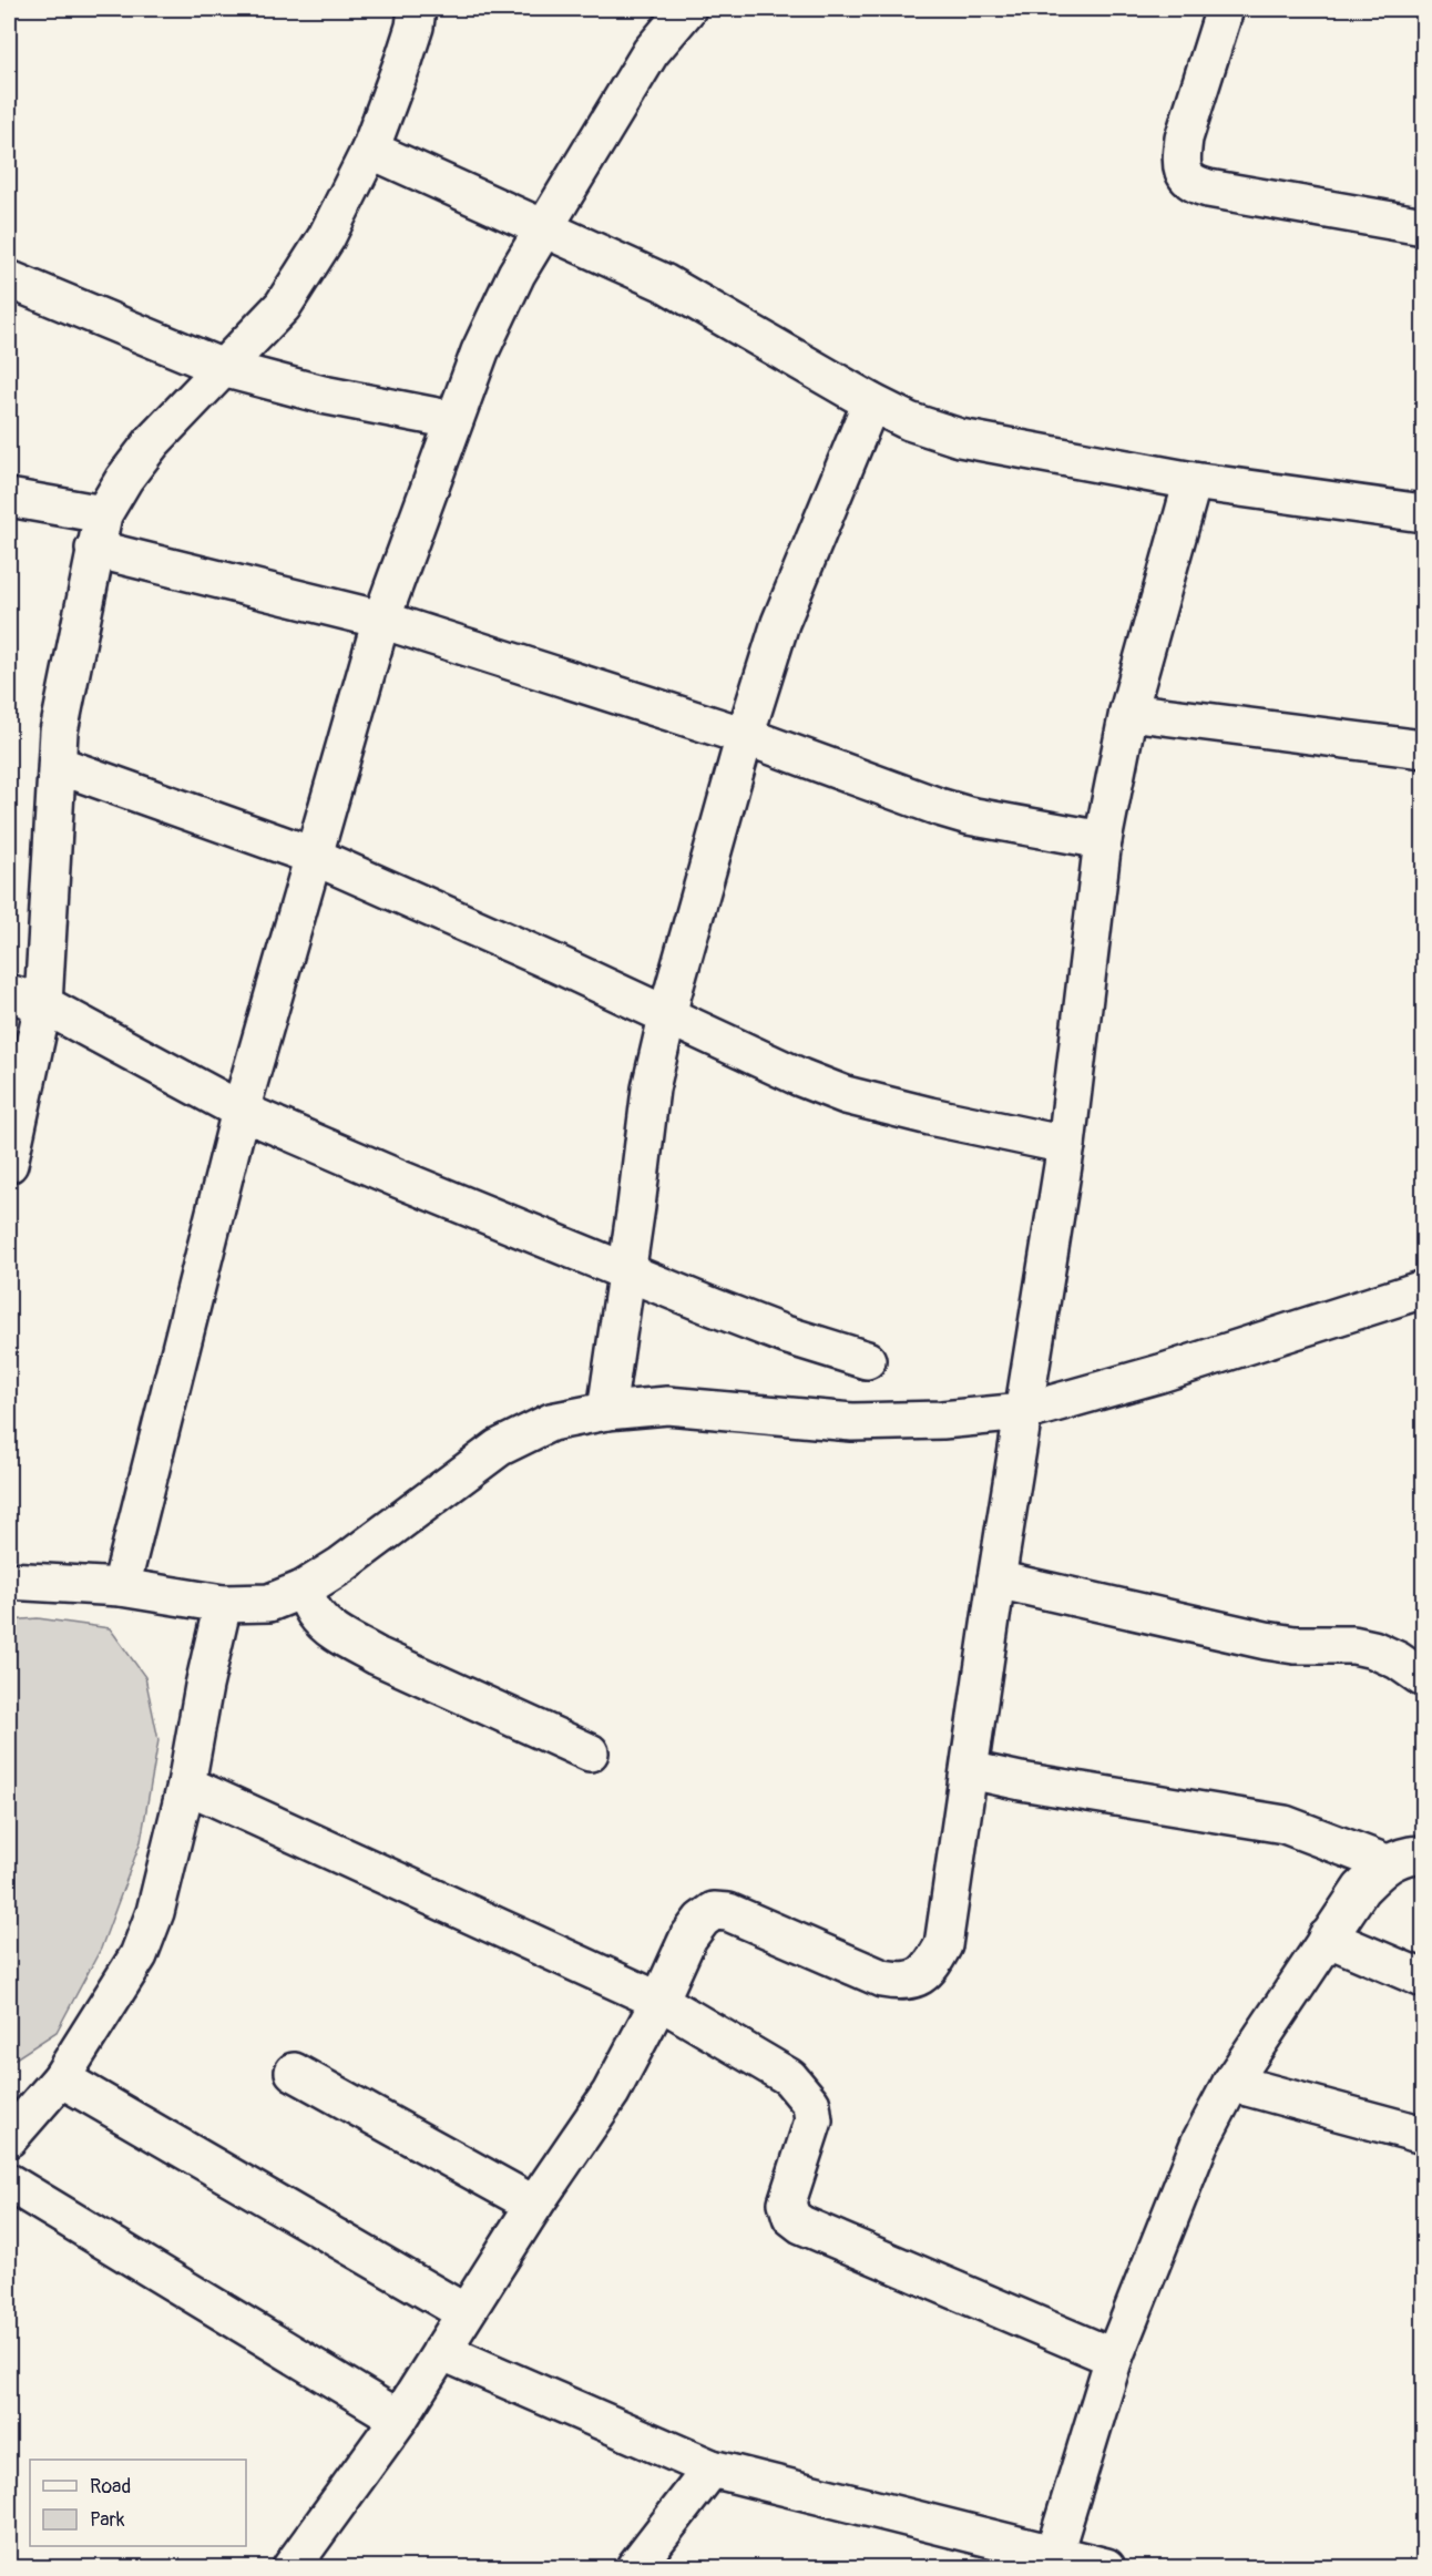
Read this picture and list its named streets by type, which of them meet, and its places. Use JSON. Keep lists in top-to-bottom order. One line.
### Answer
{"legend":["Road","Park"]}
